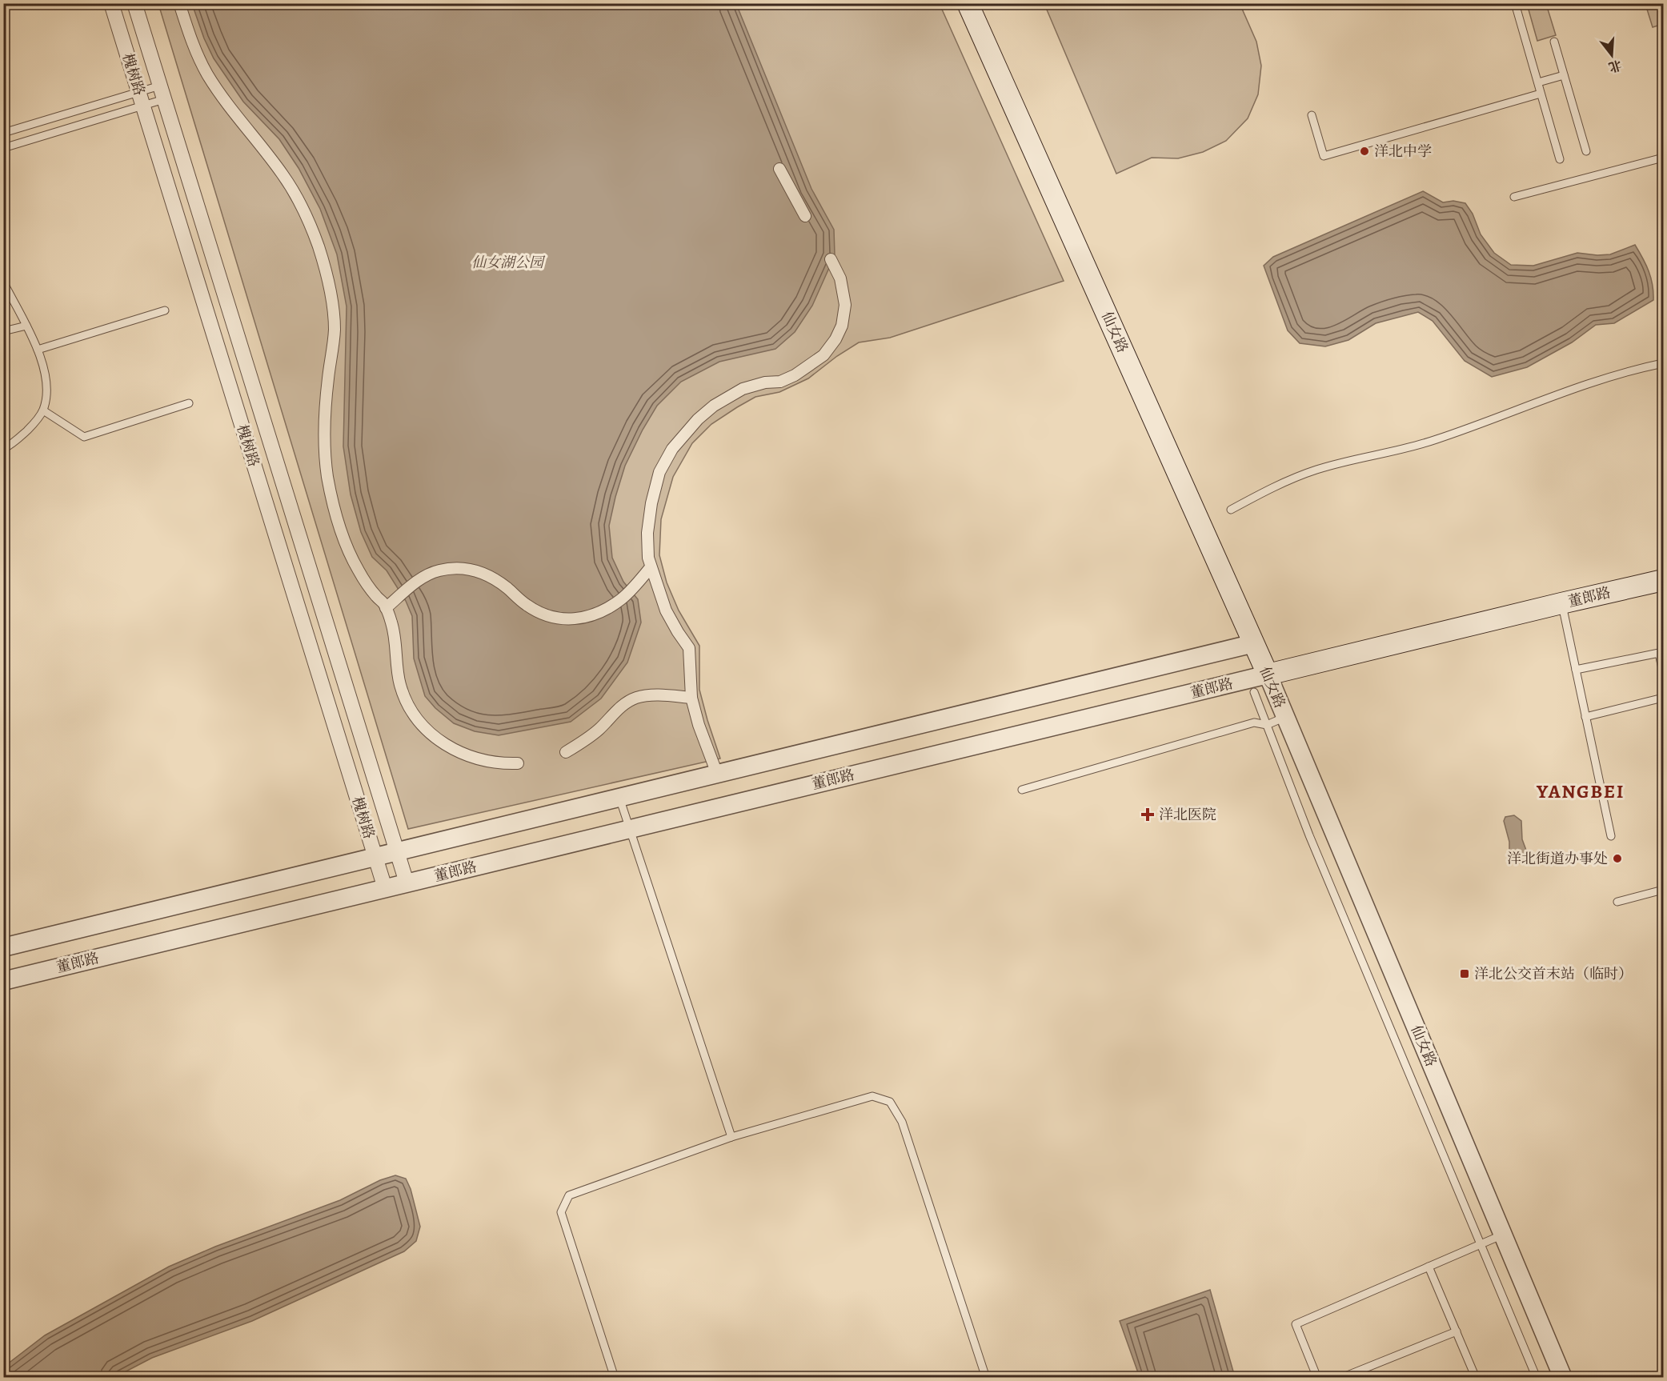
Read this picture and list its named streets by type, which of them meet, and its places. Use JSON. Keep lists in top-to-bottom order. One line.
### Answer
{"streets":{"main road":["仙女路","董郎路"],"street":["槐树路"]},"crossings":[["槐树路","董郎路"],["仙女路","董郎路"]],"districts":["YANGBEI"],"parks":["仙女湖公园"],"places":{"other":["洋北中学","洋北街道办事处"],"health":["洋北医院"],"transit":["洋北公交首末站（临时）"]},"north":"bottom"}
